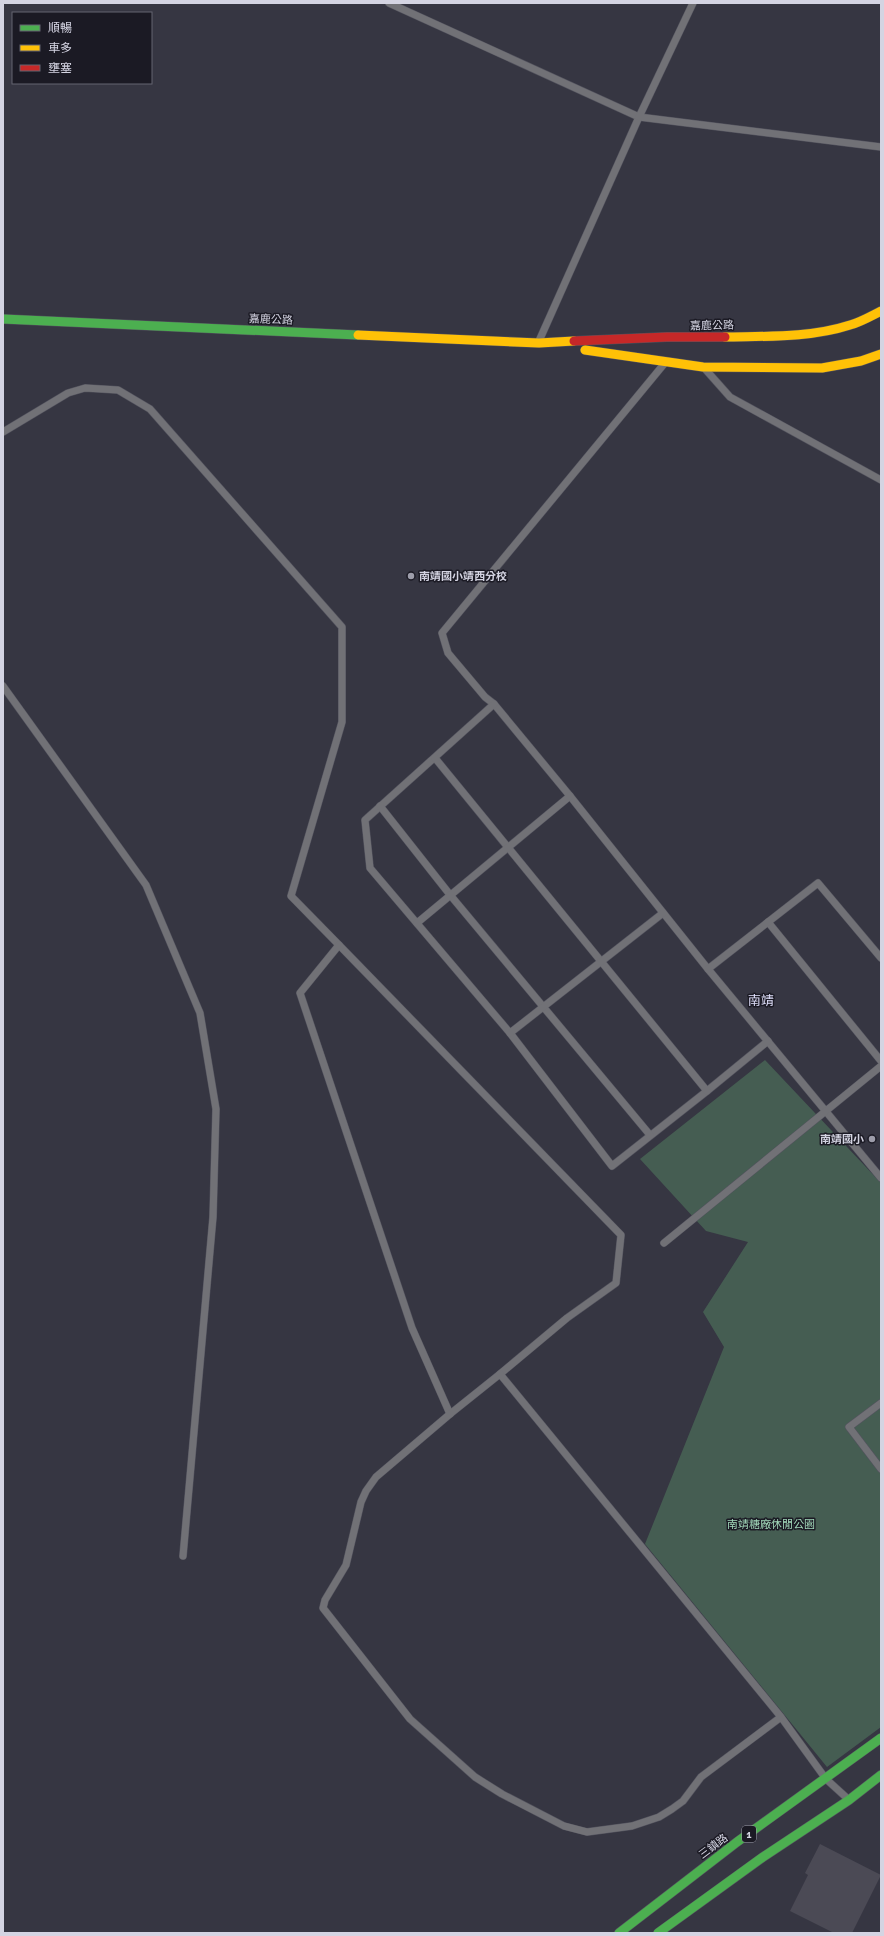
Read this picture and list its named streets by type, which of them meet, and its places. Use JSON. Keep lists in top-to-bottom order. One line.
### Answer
{"streets":{"main road":["嘉鹿公路","1","三鎮路"]},"districts":["南靖"],"parks":["南靖糖廠休閒公園"],"places":["南靖國小靖西分校","南靖國小"],"legend":["順暢","車多","壅塞"]}
